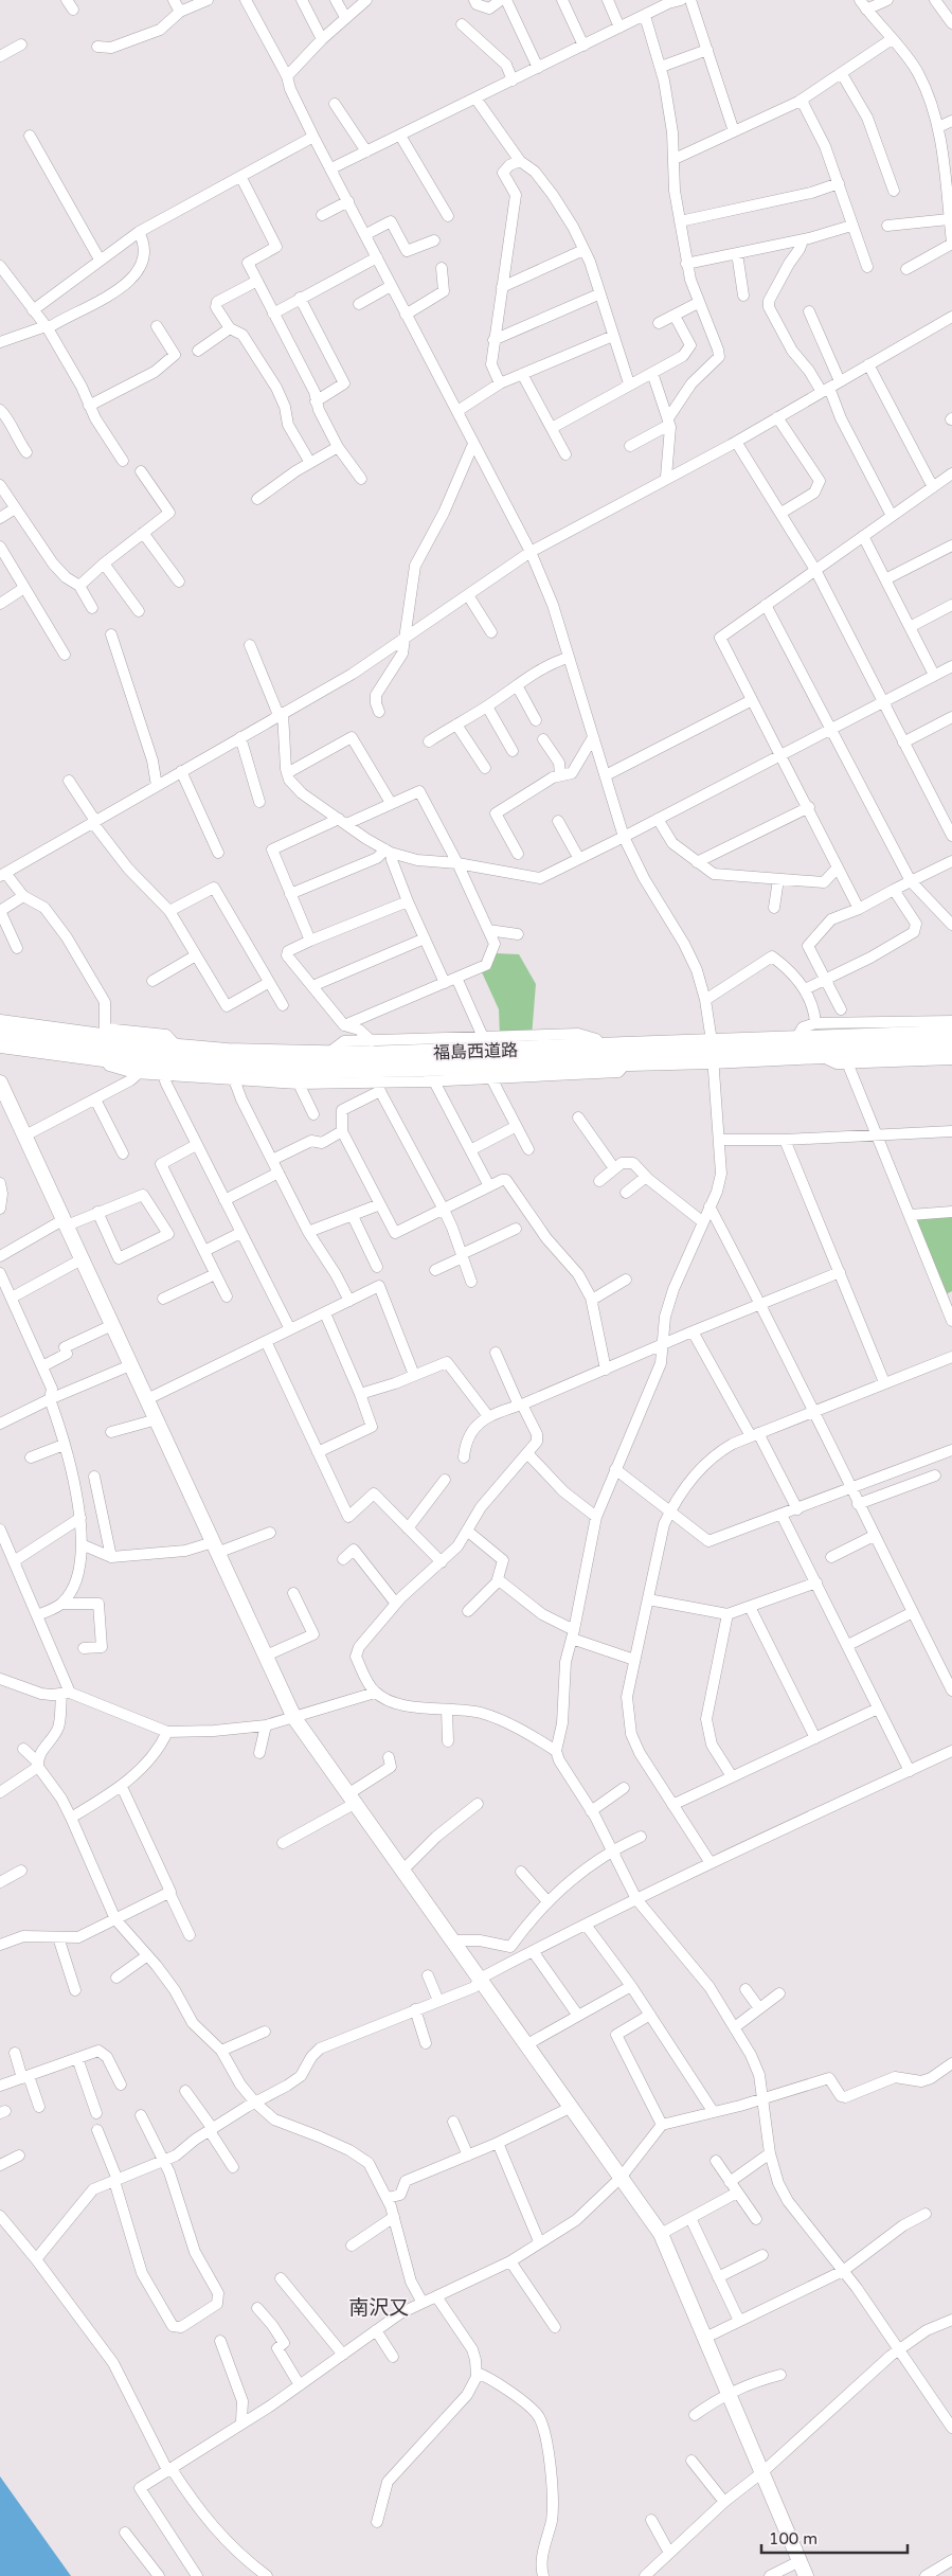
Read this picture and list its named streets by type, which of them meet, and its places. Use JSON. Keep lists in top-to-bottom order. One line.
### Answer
{"streets":{"highway":["福島西道路"]},"districts":["南沢又"],"scale_bar":"100 m"}
